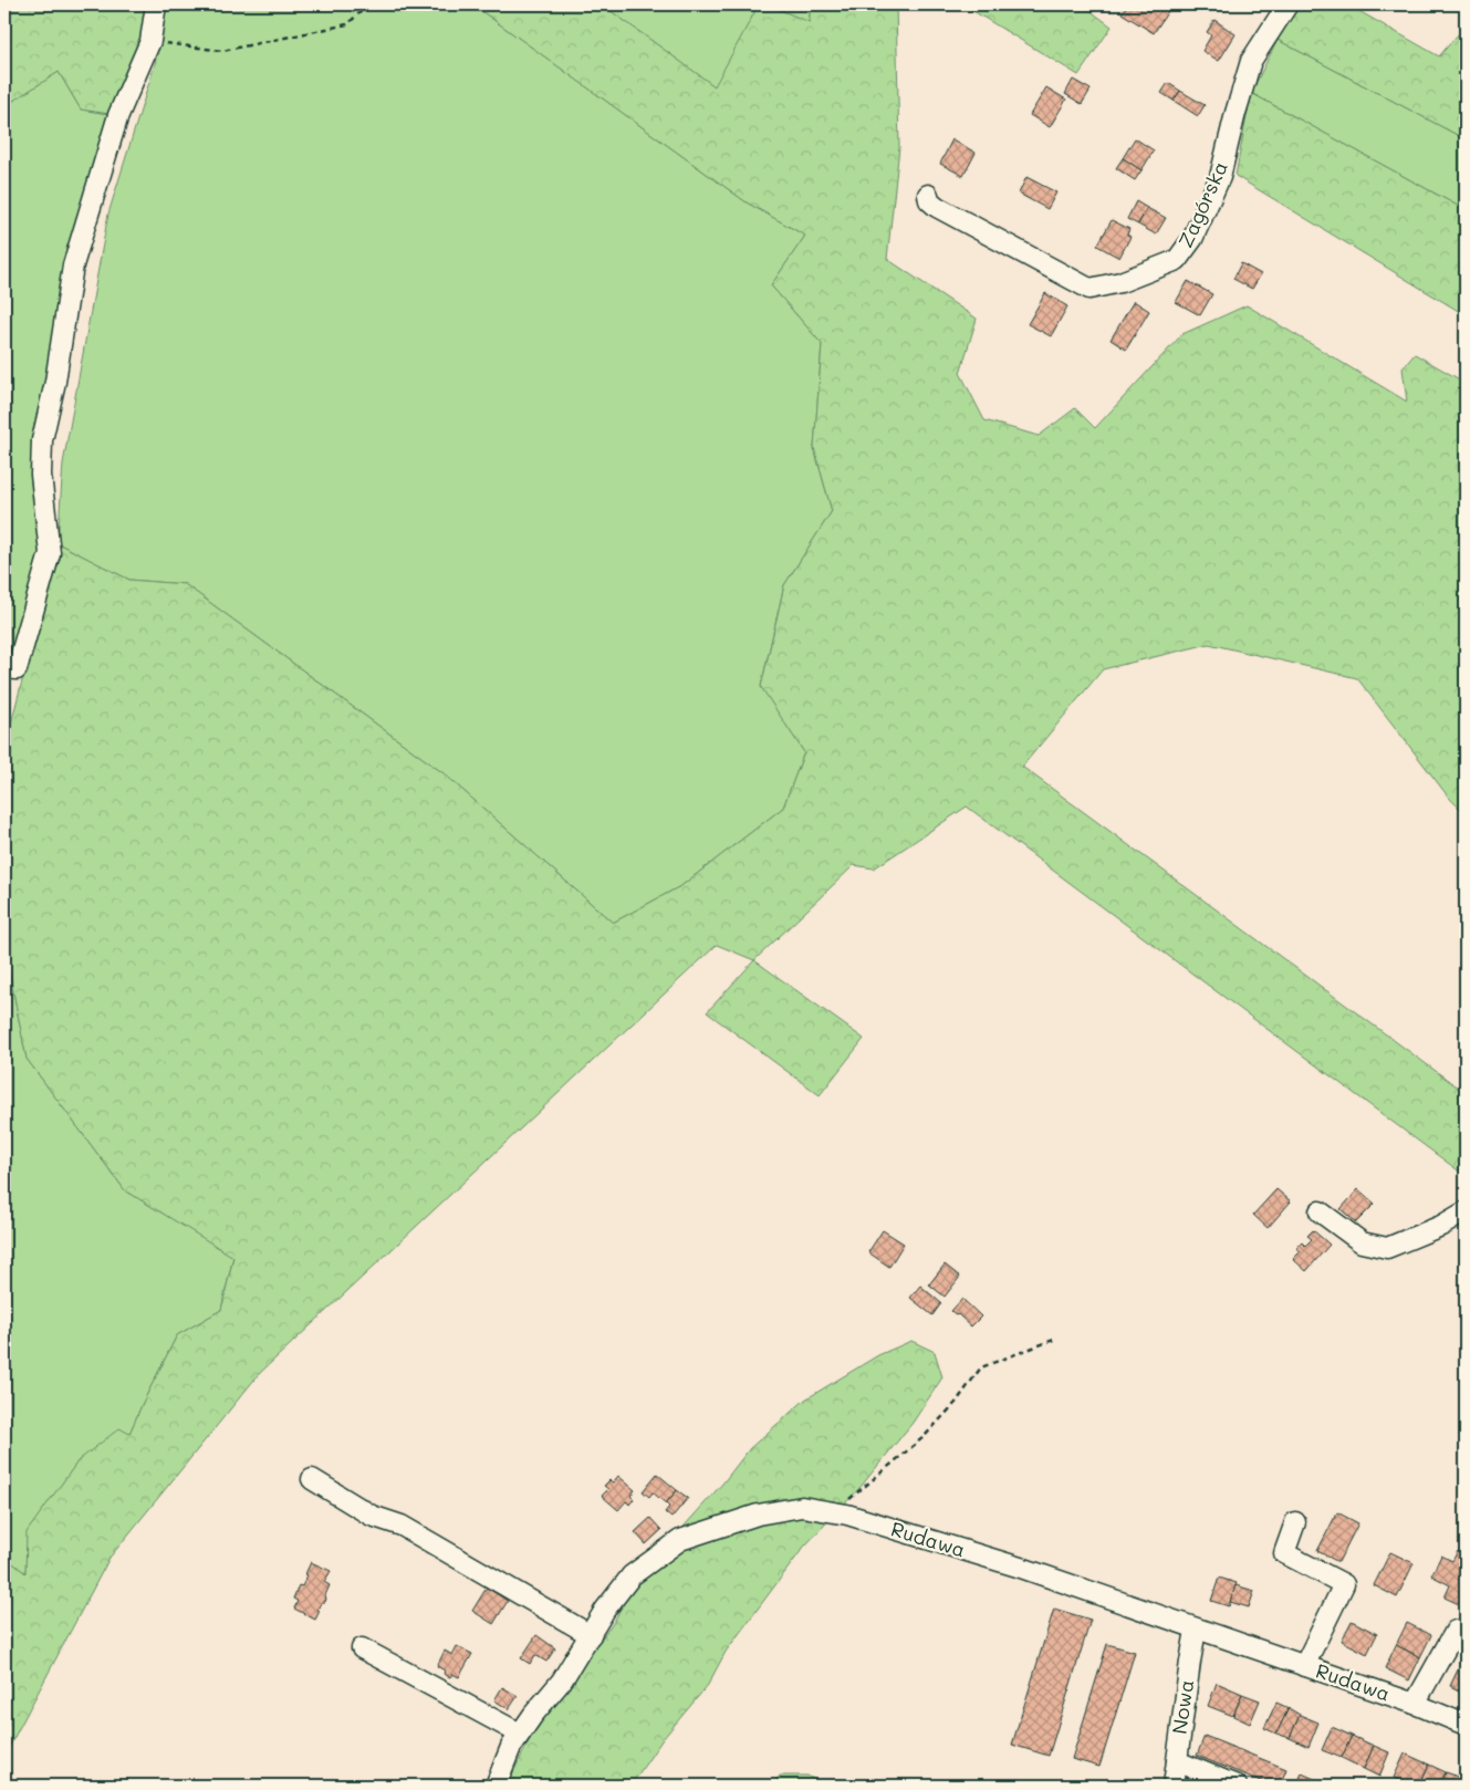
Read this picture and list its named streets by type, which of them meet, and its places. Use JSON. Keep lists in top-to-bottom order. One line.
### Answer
{"streets":{"street":["Zagórska","Rudawa","Nowa"]},"crossings":[["Rudawa","Nowa"]]}
